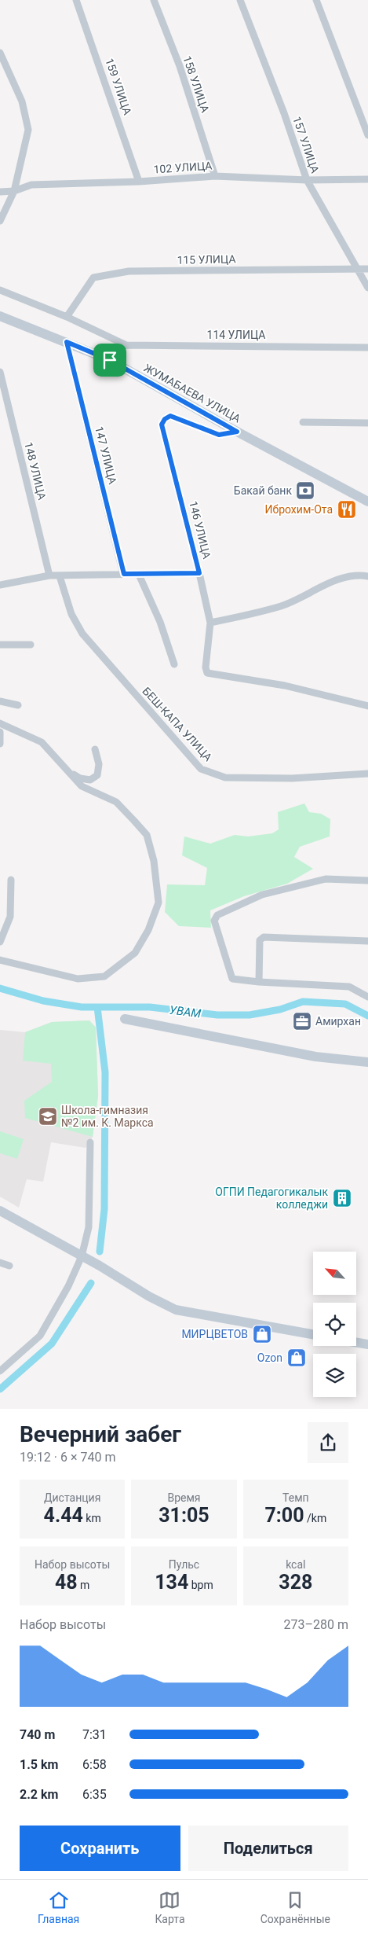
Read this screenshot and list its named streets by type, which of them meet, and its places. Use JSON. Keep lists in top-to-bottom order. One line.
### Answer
{"streets":{"street":["158 УЛИЦА","159 УЛИЦА","157 УЛИЦА","102 УЛИЦА","115 УЛИЦА","114 УЛИЦА","ЖУМАБАЕВА УЛИЦА","147 УЛИЦА","148 УЛИЦА","146 УЛИЦА","БЕШ-КАПА УЛИЦА"]},"crossings":[["158 УЛИЦА","102 УЛИЦА"],["159 УЛИЦА","102 УЛИЦА"],["157 УЛИЦА","102 УЛИЦА"],["157 УЛИЦА","115 УЛИЦА"],["ЖУМАБАЕВА УЛИЦА","147 УЛИЦА"],["ЖУМАБАЕВА УЛИЦА","146 УЛИЦА"],["147 УЛИЦА","146 УЛИЦА"],["148 УЛИЦА","146 УЛИЦА"],["146 УЛИЦА","БЕШ-КАПА УЛИЦА"]],"water":["УВАМ"],"places":{"bank":["Бакай банк"],"restaurant":["Иброхим-Ота"],"office":["Амирхан"],"school or university":["Школа-гимназия №2 им. К. Маркса"],"building":["ОГПИ Педагогикалык колледжи"],"shop":["МИРЦВЕТОВ","Ozon"]},"north":"top left","page":{"heading":["Вечерний забег","19:12 · 6 × 740 m"],"stats":[["Дистанция","4.44 km"],["Время","31:05"],["Темп","7:00 /km"],["Набор высоты","48 m"],["Пульс","134 bpm"],["kcal","328"]],"chart":["Набор высоты","273–280 m"],"list":[{"name":"740 m","note":"7:31"},{"name":"1.5 km","note":"6:58"},{"name":"2.2 km","note":"6:35"}],"buttons":["Сохранить","Поделиться"],"tabs":["Главная","Карта","Сохранённые"]}}
